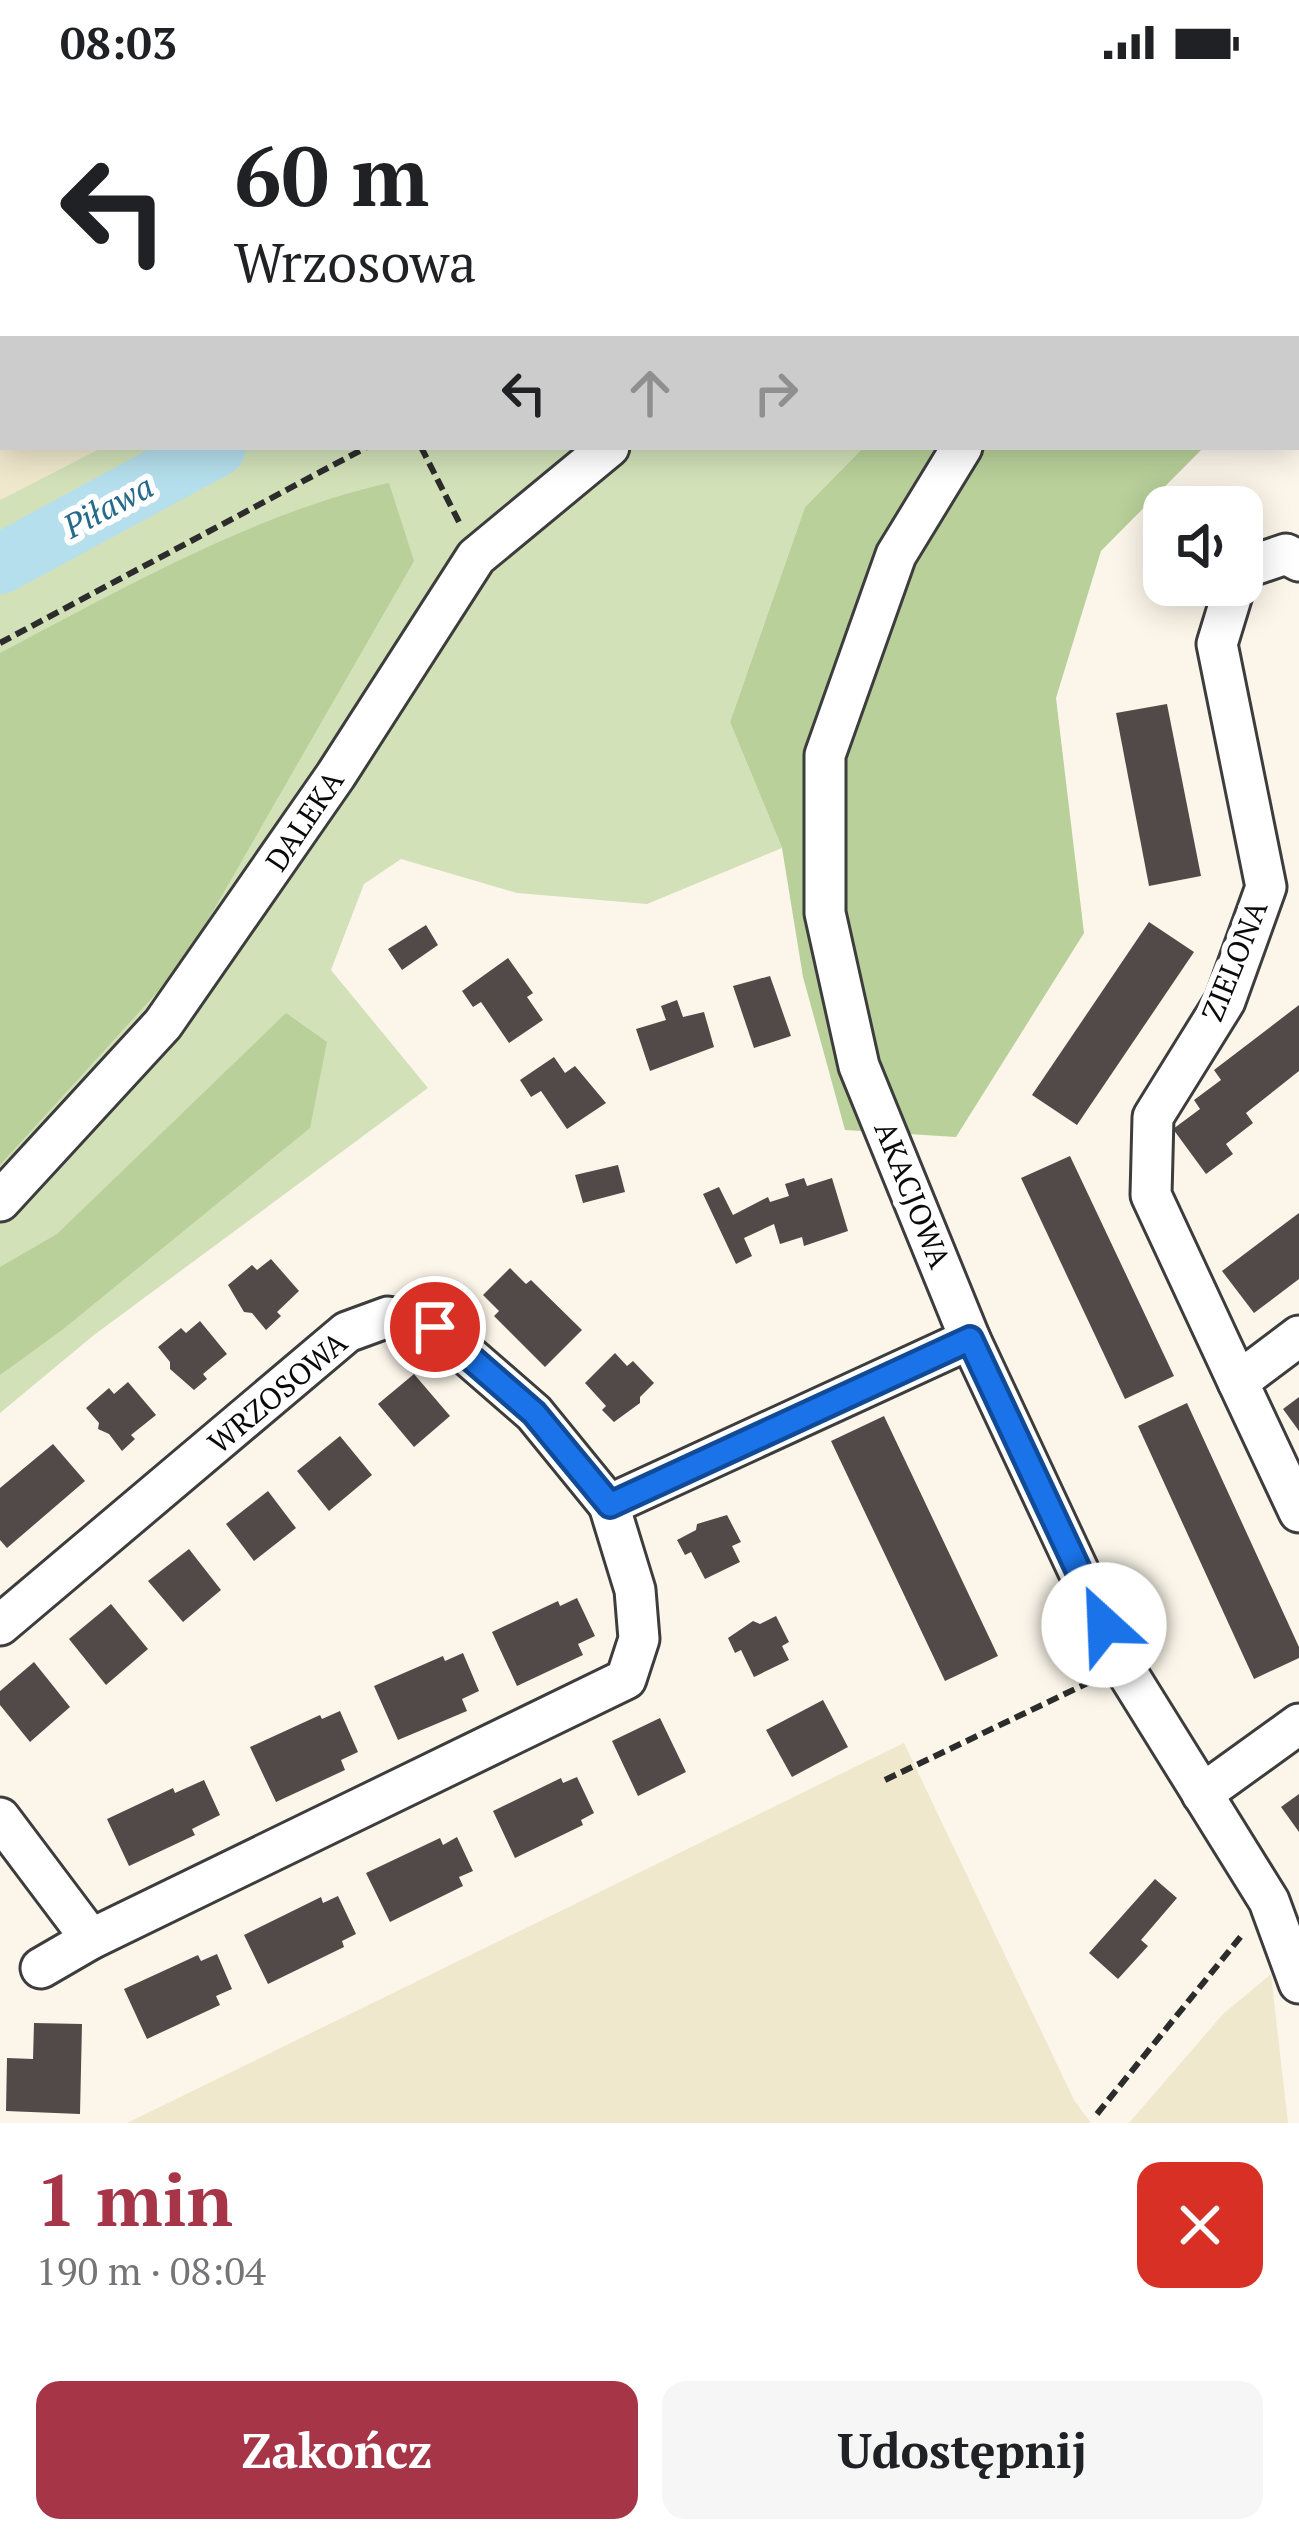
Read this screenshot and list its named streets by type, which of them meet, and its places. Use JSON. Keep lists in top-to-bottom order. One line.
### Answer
{"streets":{"street":["DALEKA","ZIELONA","AKACJOWA","WRZOSOWA"]},"water":["Piława"],"page":{"status":"08:03","turn":["60 m","Wrzosowa"],"heading":["1 min","190 m · 08:04"],"buttons":["Zakończ","Udostępnij"]}}
